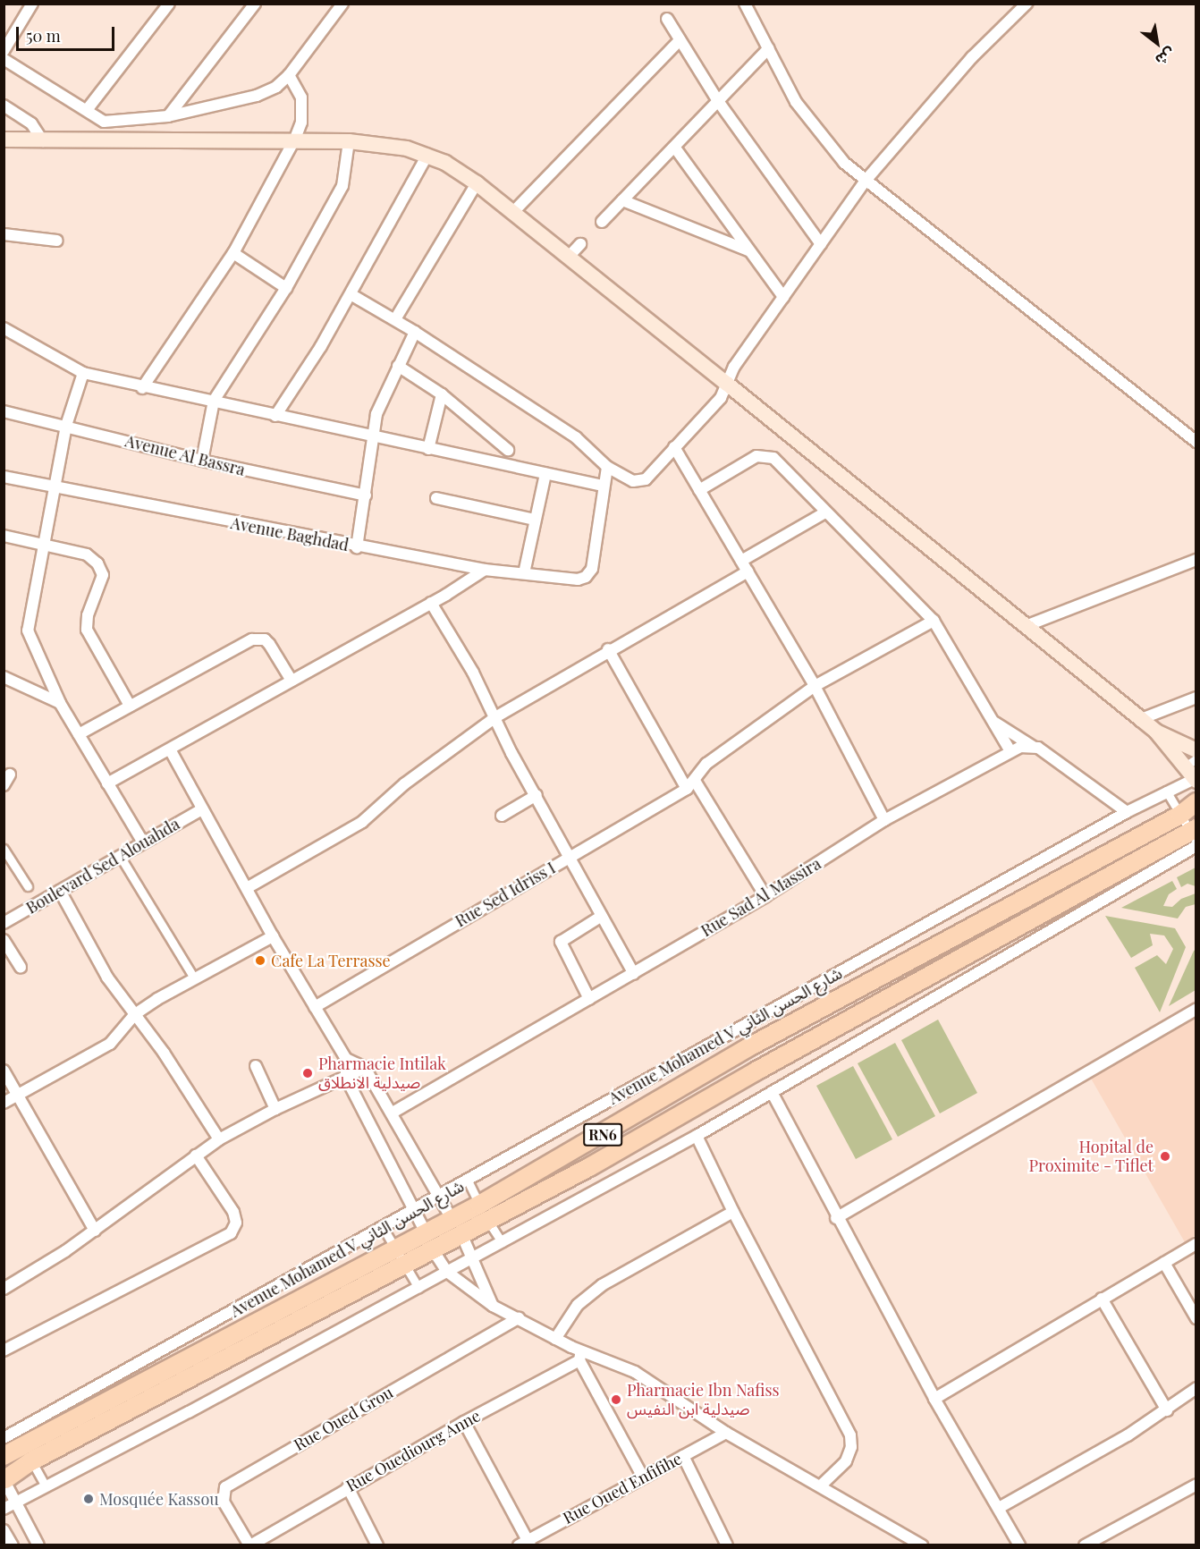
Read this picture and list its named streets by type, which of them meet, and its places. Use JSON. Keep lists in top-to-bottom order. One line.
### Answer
{"streets":{"main road":["RN6"],"street":["Avenue Al Bassra","Avenue Baghdad","Boulevard Sed Alouahda","Rue Sed Idriss I","Rue Sad Al Massira","Avenue Mohamed V شارع الحسن الثاني","Rue Oued Grou","Rue Ouediourg Anne","Rue Oued Enfifihe"]},"crossings":[["Avenue Mohamed V شارع الحسن الثاني","RN6"],["Rue Oued Grou","Rue Ouediourg Anne"]],"places":["Cafe La Terrasse","Pharmacie Intilak صيدلية الانطلاق","Hopital de Proximite - Tiflet","Pharmacie Ibn Nafiss صيدلية ابن النفيس","Mosquée Kassou"],"scale_bar":"50 m","north":"bottom right"}
